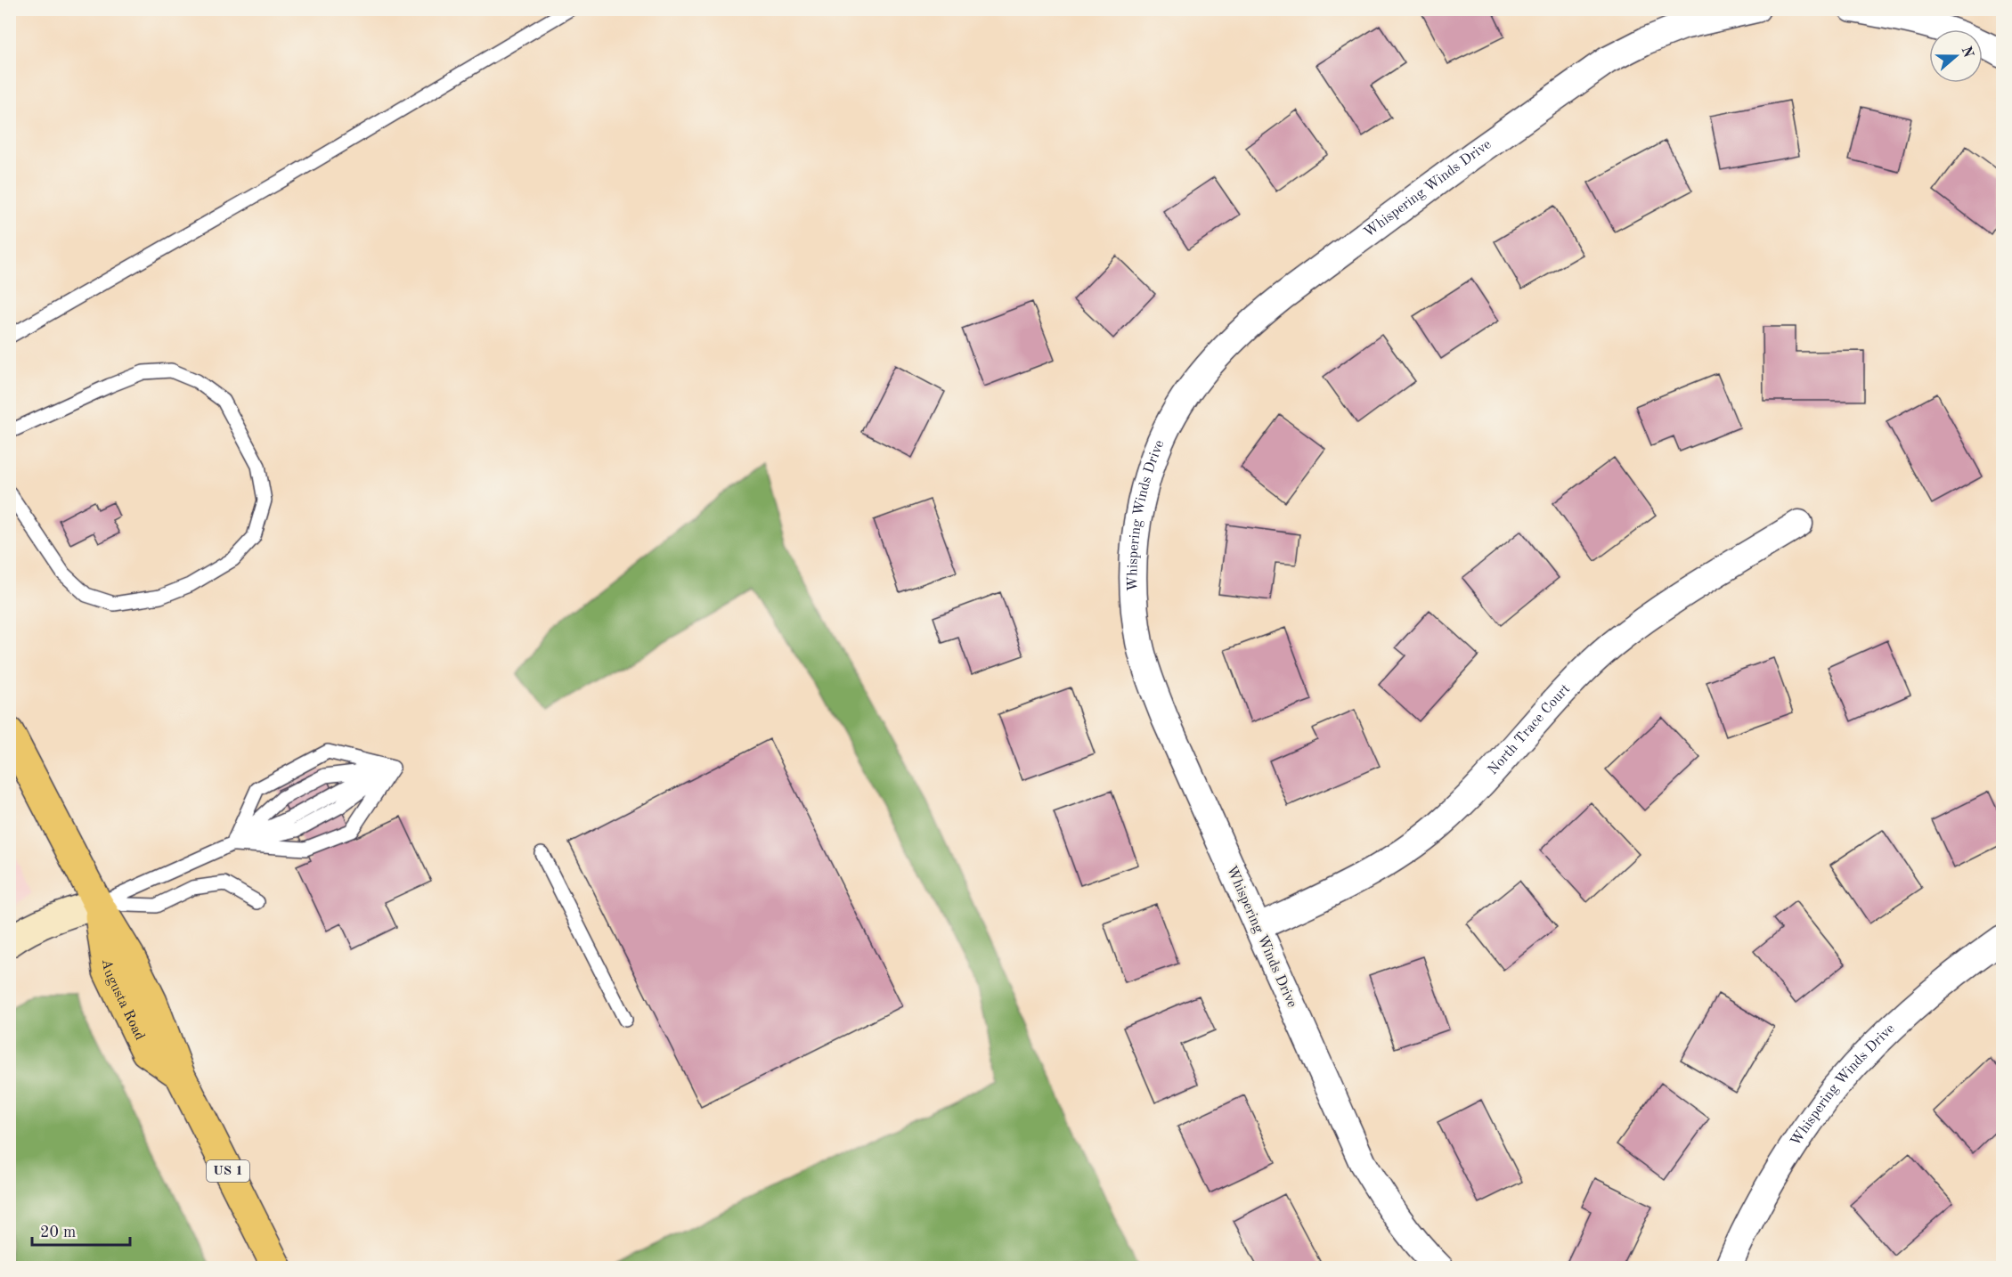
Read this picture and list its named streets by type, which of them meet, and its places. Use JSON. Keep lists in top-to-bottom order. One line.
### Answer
{"streets":{"main road":["Augusta Road","US 1"],"street":["Whispering Winds Drive","North Trace Court"]},"crossings":[["Whispering Winds Drive","North Trace Court"]],"scale_bar":"20 m","north":"right"}
